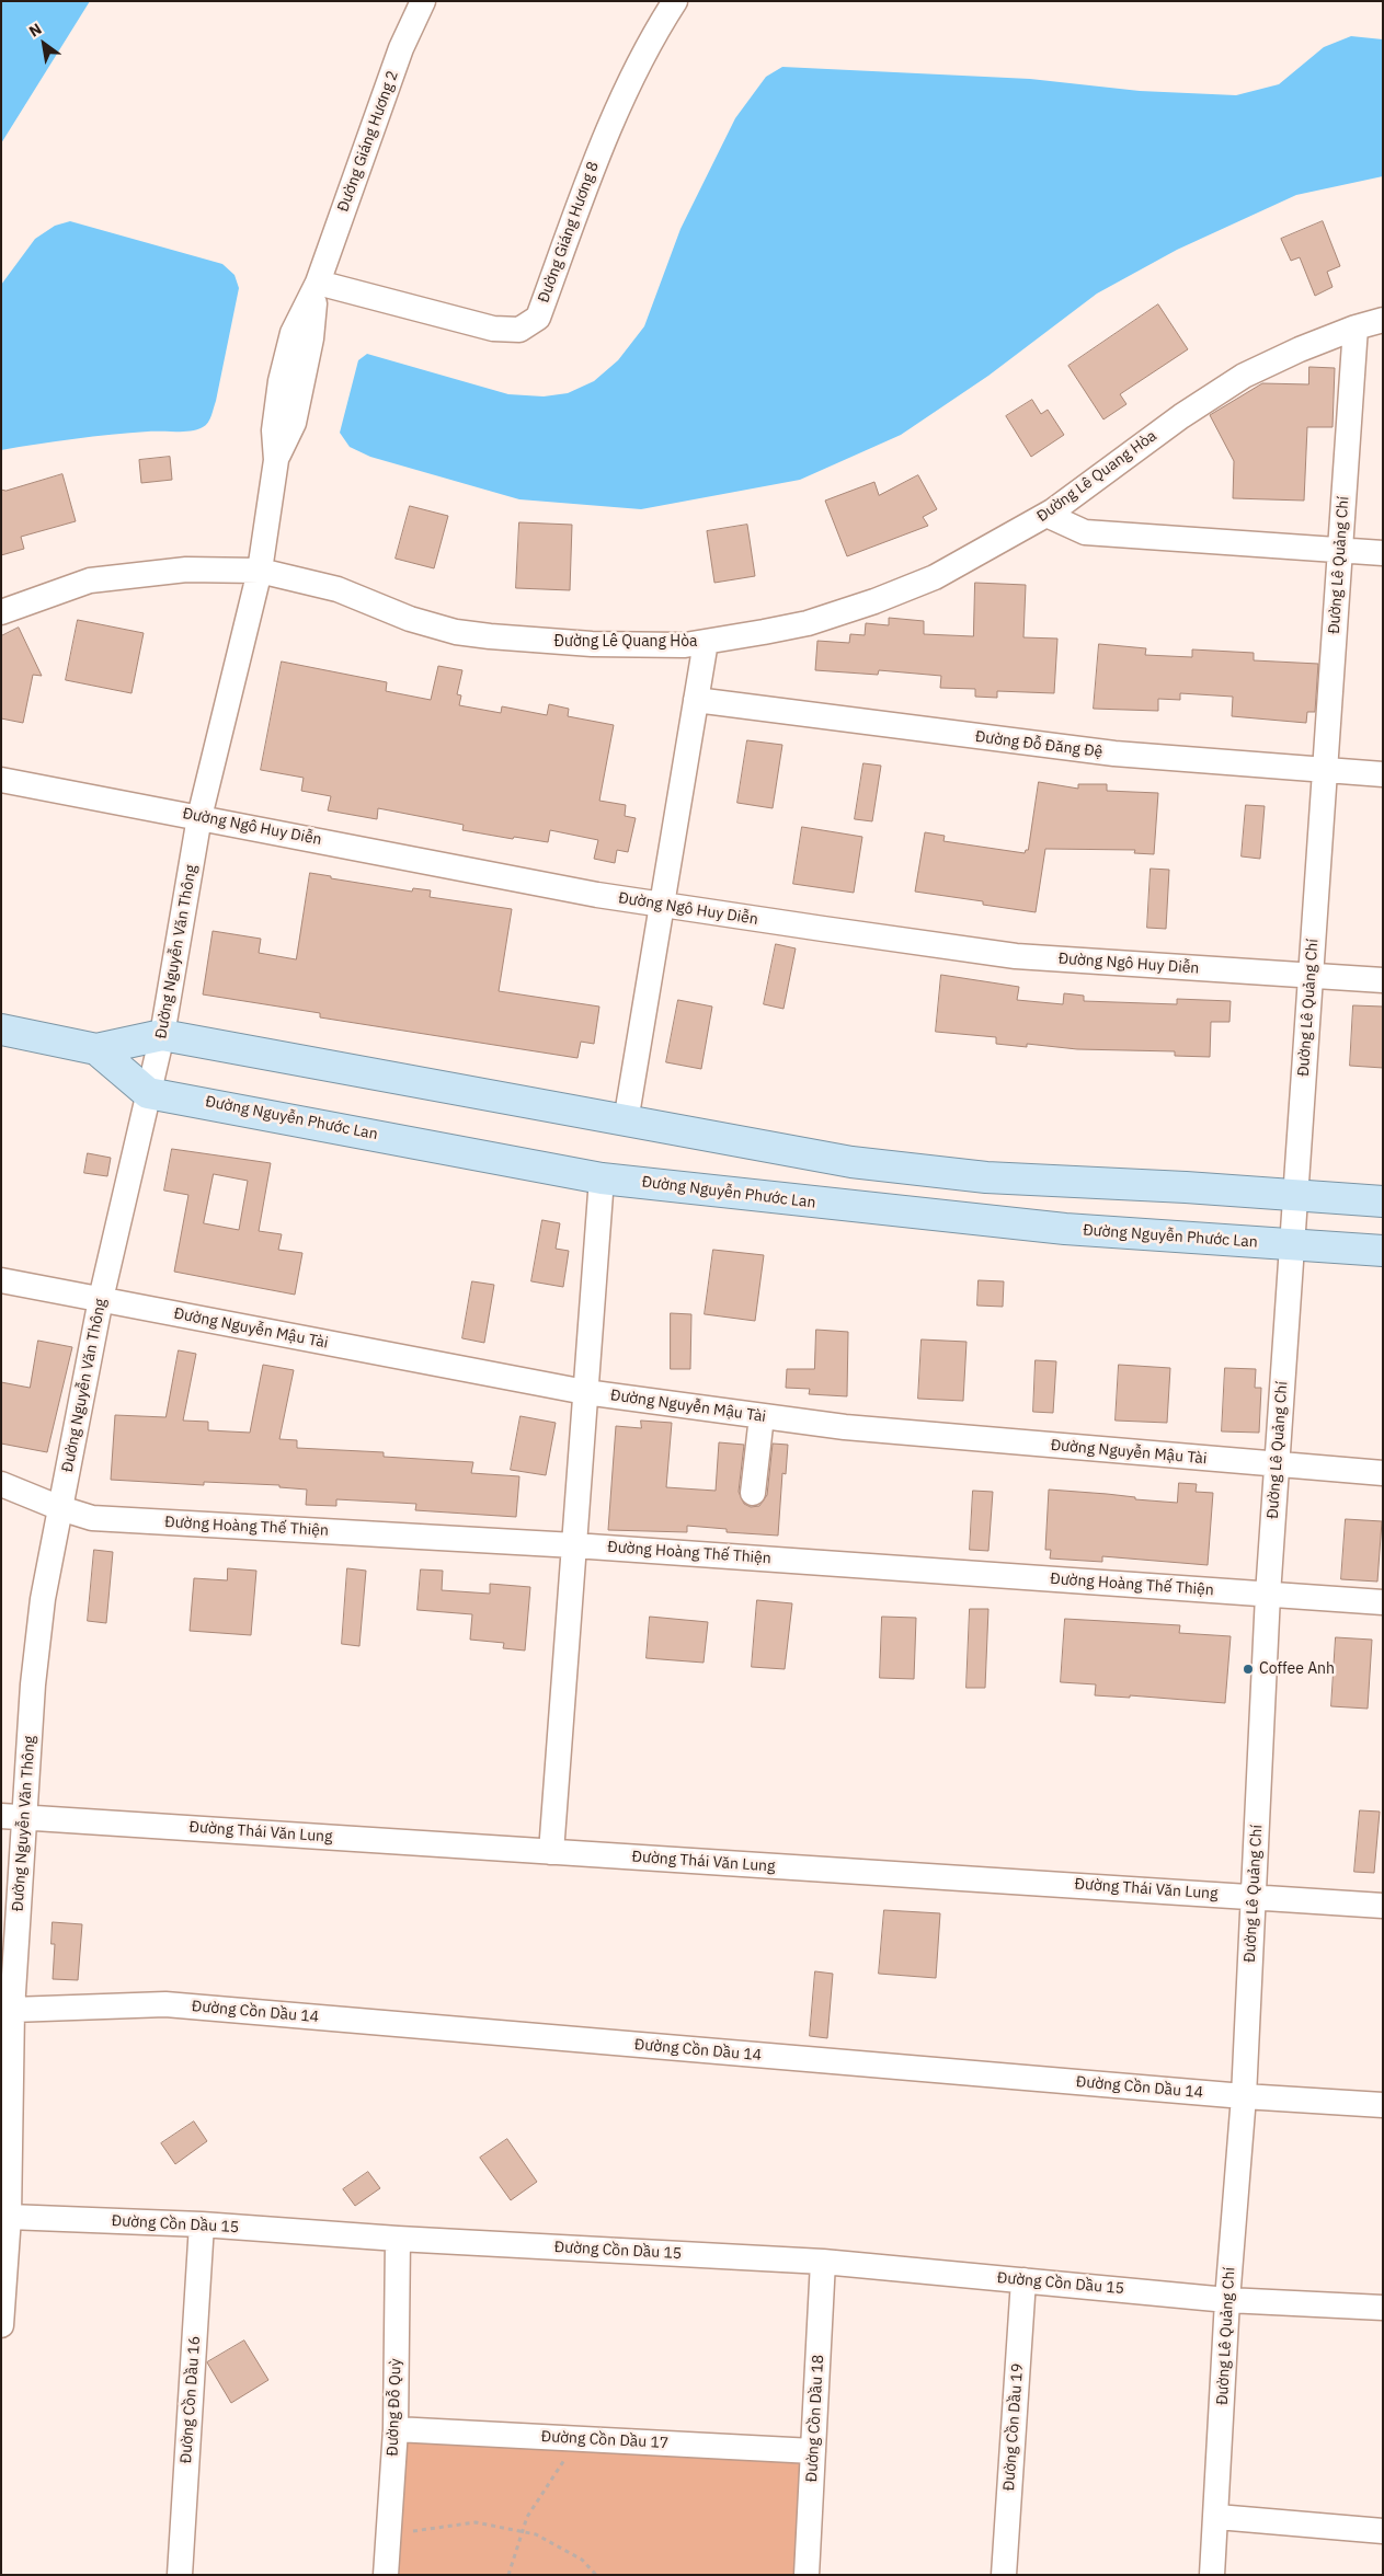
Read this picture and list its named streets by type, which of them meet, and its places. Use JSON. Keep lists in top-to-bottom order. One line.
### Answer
{"streets":{"main road":["Đường Nguyễn Phước Lan"],"street":["Đường Giáng Hương 2","Đường Giáng Hương 8","Đường Lê Quang Hòa","Đường Lê Quảng Chí","Đường Đỗ Đăng Đệ","Đường Ngô Huy Diễn","Đường Nguyễn Văn Thông","Đường Nguyễn Mậu Tài","Đường Hoàng Thế Thiện","Đường Thái Văn Lung","Đường Cồn Dầu 14","Đường Cồn Dầu 15","Đường Cồn Dầu 16","Đường Đỗ Quỳ","Đường Cồn Dầu 18","Đường Cồn Dầu 19","Đường Cồn Dầu 17"]},"crossings":[["Đường Giáng Hương 2","Đường Giáng Hương 8"],["Đường Giáng Hương 2","Đường Nguyễn Văn Thông"],["Đường Lê Quang Hòa","Đường Lê Quảng Chí"],["Đường Lê Quang Hòa","Đường Nguyễn Văn Thông"],["Đường Lê Quảng Chí","Đường Đỗ Đăng Đệ"],["Đường Lê Quảng Chí","Đường Ngô Huy Diễn"],["Đường Lê Quảng Chí","Đường Nguyễn Phước Lan"],["Đường Lê Quảng Chí","Đường Nguyễn Mậu Tài"],["Đường Lê Quảng Chí","Đường Hoàng Thế Thiện"],["Đường Lê Quảng Chí","Đường Thái Văn Lung"],["Đường Lê Quảng Chí","Đường Cồn Dầu 14"],["Đường Lê Quảng Chí","Đường Cồn Dầu 15"],["Đường Ngô Huy Diễn","Đường Nguyễn Văn Thông"],["Đường Nguyễn Văn Thông","Đường Nguyễn Phước Lan"],["Đường Nguyễn Văn Thông","Đường Nguyễn Mậu Tài"],["Đường Nguyễn Văn Thông","Đường Hoàng Thế Thiện"],["Đường Nguyễn Văn Thông","Đường Thái Văn Lung"],["Đường Nguyễn Văn Thông","Đường Cồn Dầu 14"],["Đường Nguyễn Văn Thông","Đường Cồn Dầu 15"],["Đường Cồn Dầu 15","Đường Cồn Dầu 16"],["Đường Cồn Dầu 15","Đường Đỗ Quỳ"],["Đường Cồn Dầu 15","Đường Cồn Dầu 18"],["Đường Cồn Dầu 15","Đường Cồn Dầu 19"],["Đường Đỗ Quỳ","Đường Cồn Dầu 17"],["Đường Cồn Dầu 18","Đường Cồn Dầu 17"]],"places":["Coffee Anh"],"north":"top left"}
